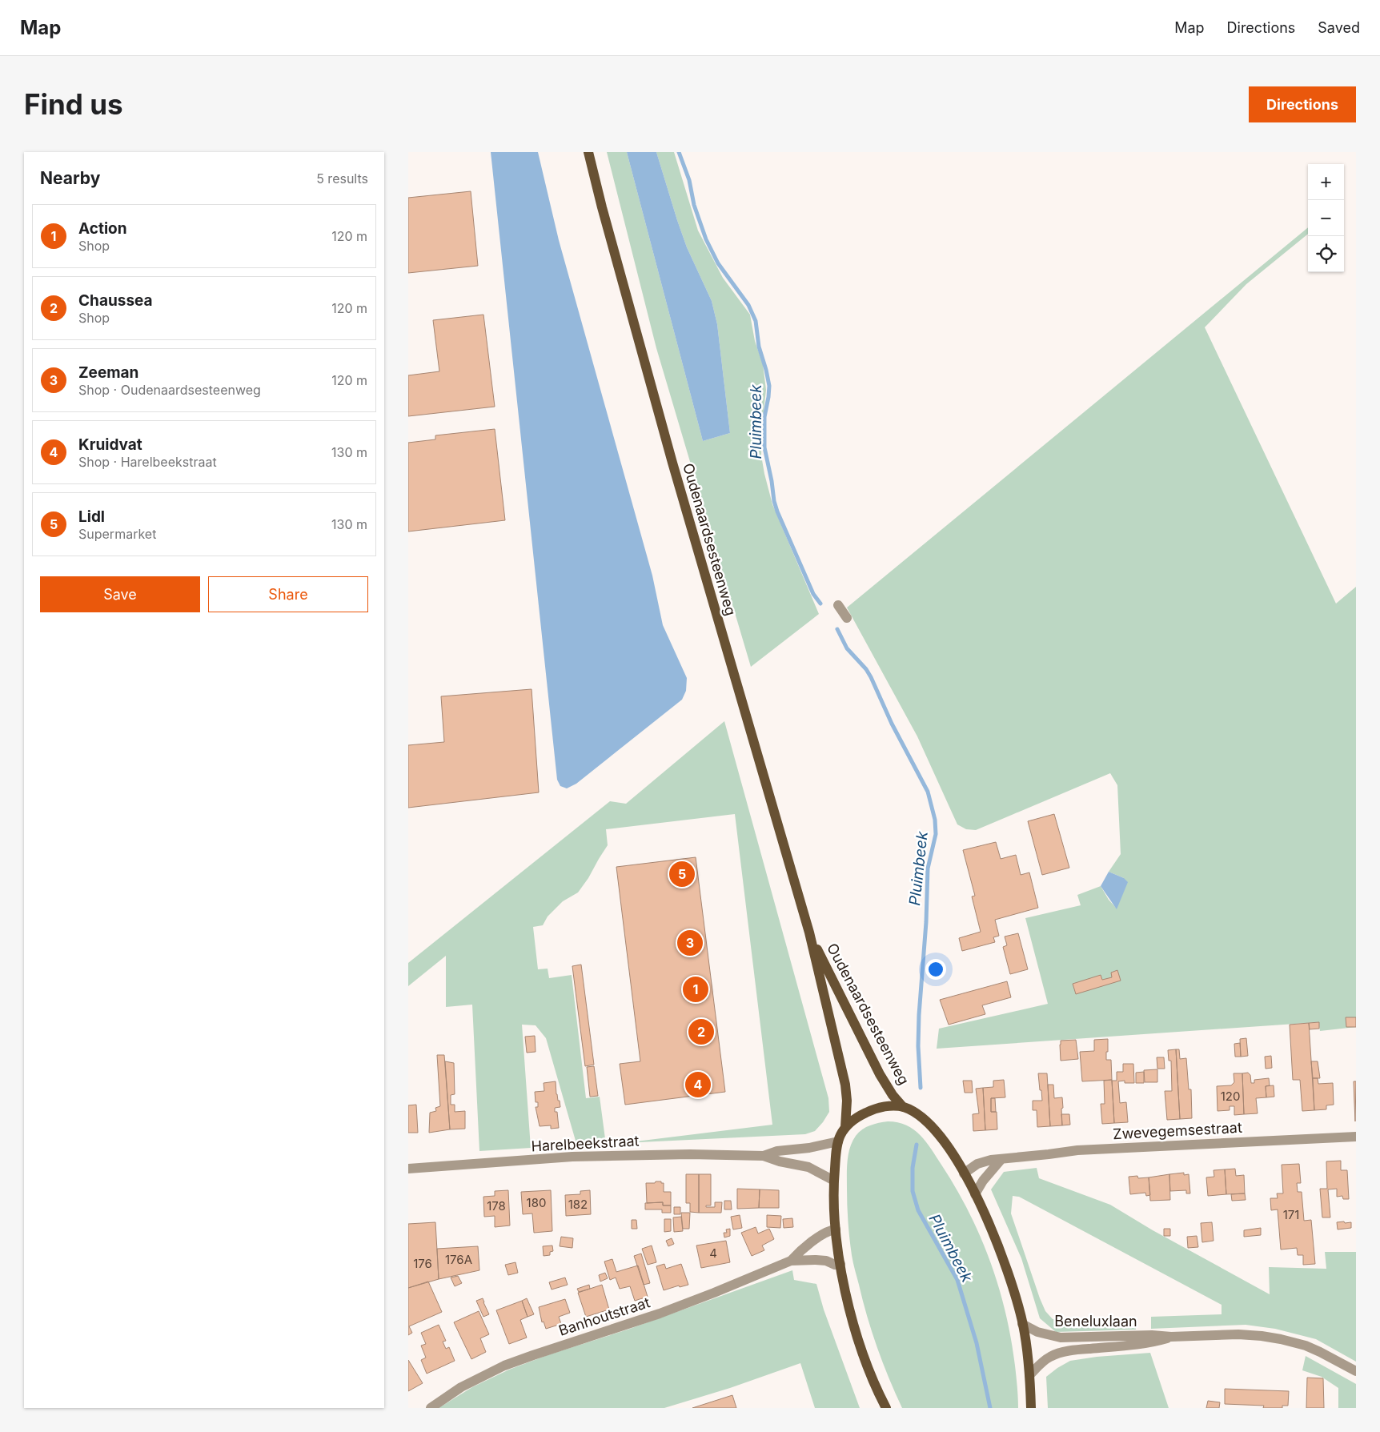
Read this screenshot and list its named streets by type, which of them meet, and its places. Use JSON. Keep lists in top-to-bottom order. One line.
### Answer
{"streets":{"main road":["Oudenaardsesteenweg"],"street":["Zwevegemsestraat","Harelbeekstraat","Banhoutstraat","Beneluxlaan"]},"water":["Pluimbeek"],"house_numbers":["120","180","182","178","171","4","176A","176"],"page":{"header":"Map","nav":["Map","Directions","Saved"],"buttons":["Directions",["Save","Share"]],"title":"Find us","heading":["Nearby","5 results"],"map_buttons":["+","−"],"list":[{"mark":"1","name":"Action","note":"Shop","value":"120 m"},{"mark":"2","name":"Chaussea","note":"Shop","value":"120 m"},{"mark":"3","name":"Zeeman","note":"Shop · Oudenaardsesteenweg","value":"120 m"},{"mark":"4","name":"Kruidvat","note":"Shop · Harelbeekstraat","value":"130 m"},{"mark":"5","name":"Lidl","note":"Supermarket","value":"130 m"}],"pins":["5","3","1","2","4"]}}
